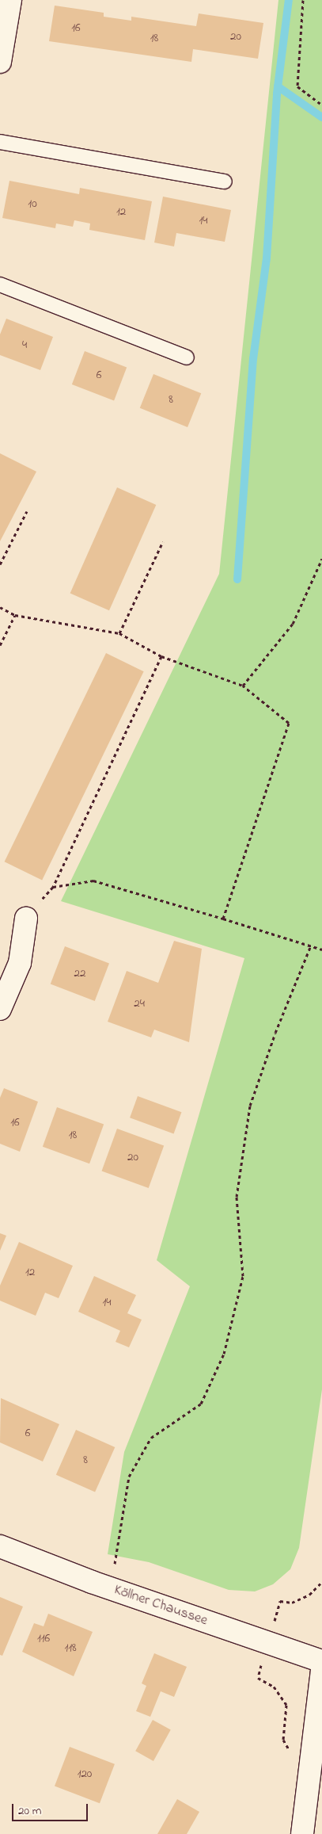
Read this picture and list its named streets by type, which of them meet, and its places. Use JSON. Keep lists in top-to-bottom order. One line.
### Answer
{"streets":{"street":["Köllner Chaussee"]},"house_numbers":["16","20","18","10","12","14","4","6","8","22","24","16","18","20","12","14","6","8","116","118","120"],"scale_bar":"20 m"}
